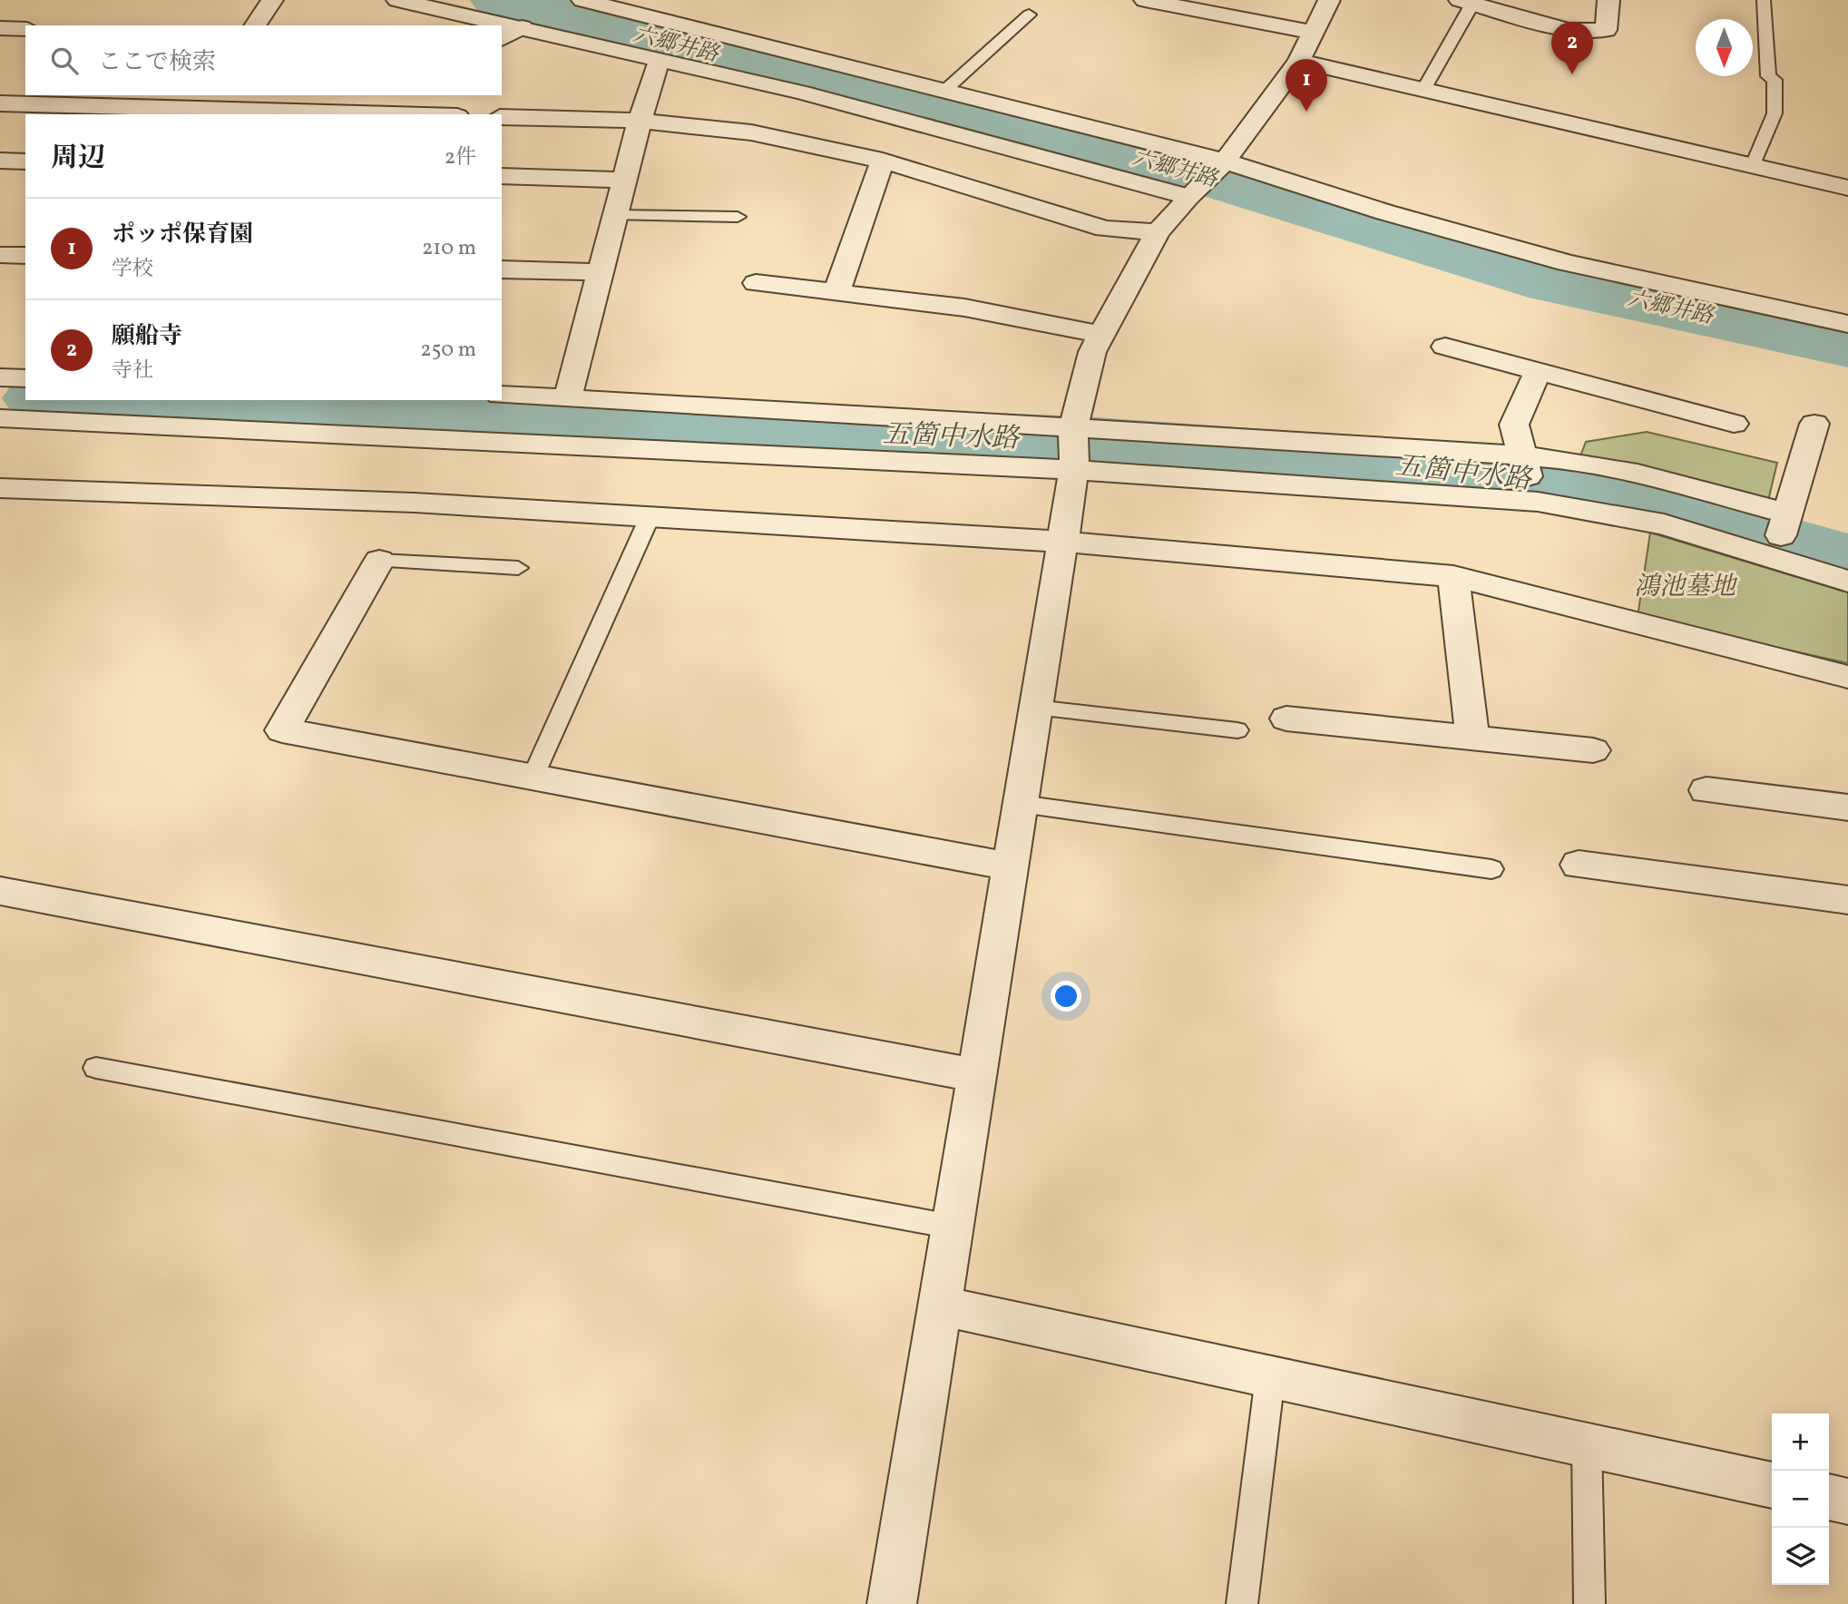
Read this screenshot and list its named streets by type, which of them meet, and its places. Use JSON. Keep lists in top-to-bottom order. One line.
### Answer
{"water":["六郷井路","五箇中水路"],"parks":["鴻池墓地"],"north":"bottom","page":{"pins":["2","1"],"search":"ここで検索","heading":["周辺","2件"],"list":[{"mark":"1","name":"ポッポ保育園","note":"学校","value":"210 m"},{"mark":"2","name":"願船寺","note":"寺社","value":"250 m"}],"map_buttons":["+","−"]}}
